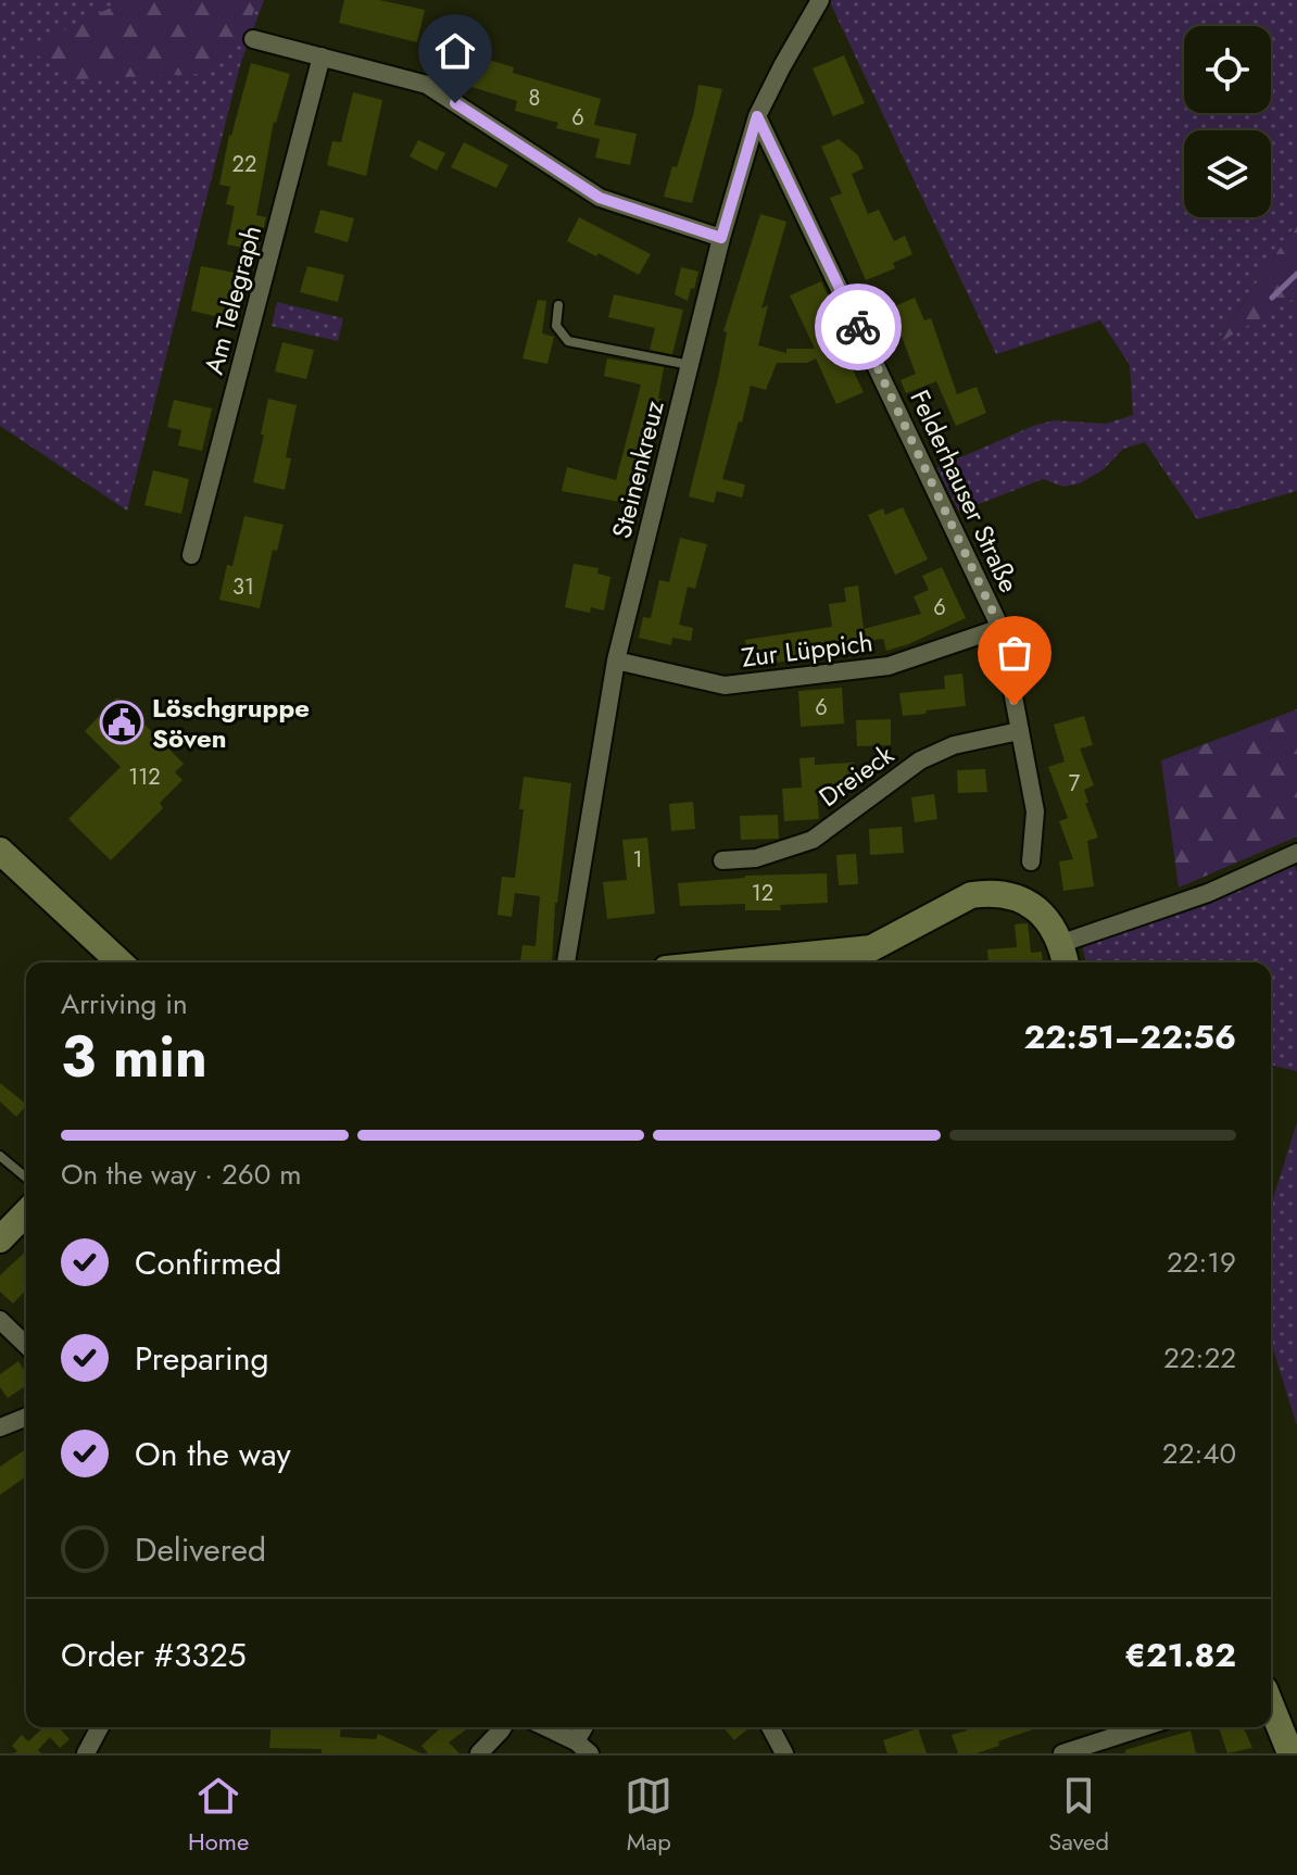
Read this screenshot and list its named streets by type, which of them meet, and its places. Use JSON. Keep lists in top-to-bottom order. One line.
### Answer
{"streets":{"street":["Am Telegraph","Steinenkreuz","Felderhauser Straße","Zur Lüppich","Dreieck"]},"crossings":[["Steinenkreuz","Felderhauser Straße"],["Steinenkreuz","Zur Lüppich"],["Felderhauser Straße","Zur Lüppich"],["Felderhauser Straße","Dreieck"]],"places":{"public building":["Löschgruppe Söven"]},"house_numbers":["8","6","22","31","6","6","112","7","1","12"],"page":{"heading":["3 min","Arriving in","22:51–22:56"],"panel":["Order #3325","€21.82"],"bar":"On the way · 260 m","list":[["Confirmed","22:19"],["Preparing","22:22"],["On the way","22:40"],"Delivered"],"tabs":["Home","Map","Saved"]}}
